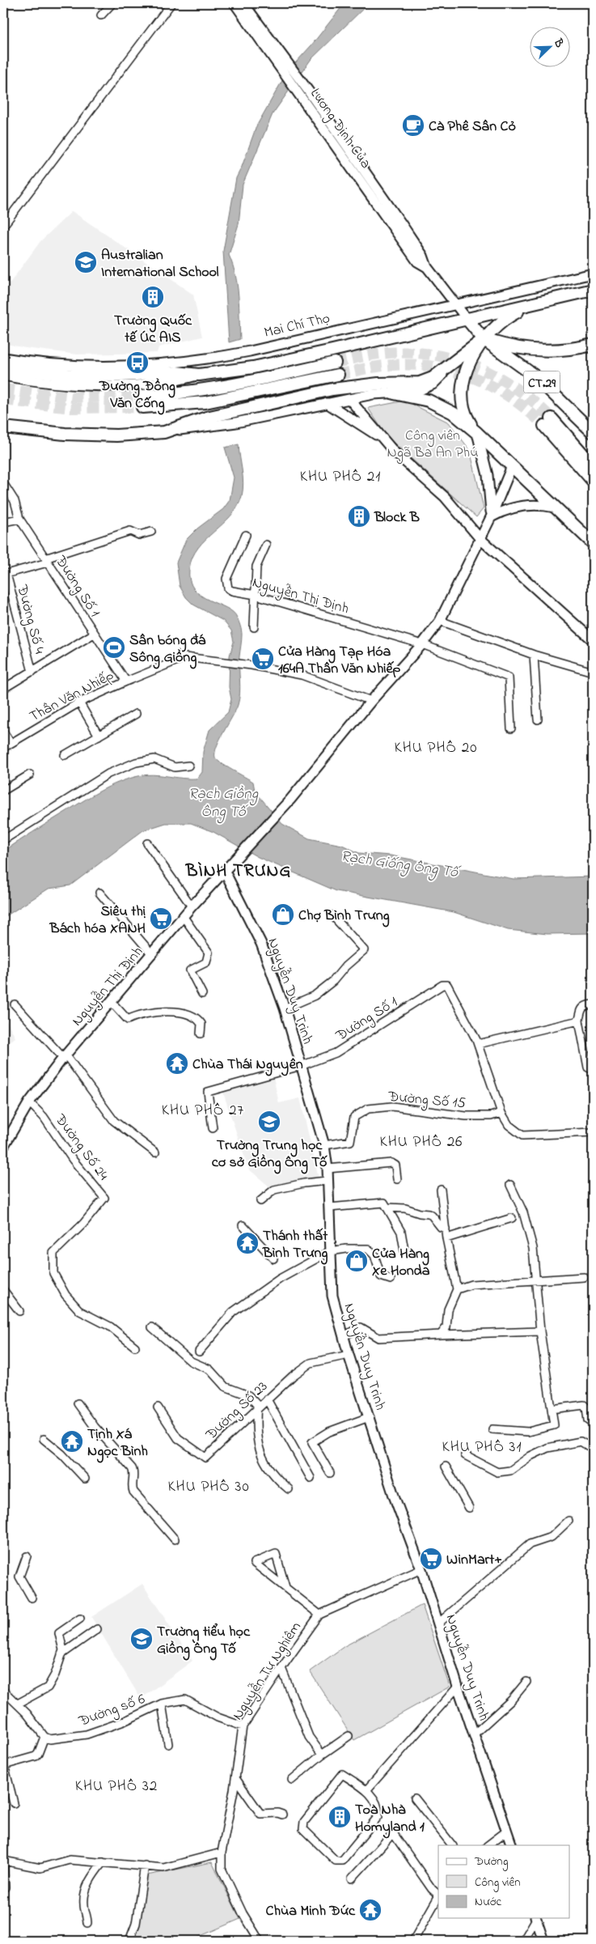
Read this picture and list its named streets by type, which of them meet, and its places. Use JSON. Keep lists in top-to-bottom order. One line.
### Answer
{"streets":{"highway":["CT.29"],"main road":["Lương Định Của","Mai Chí Thọ","Nguyễn Thị Định","Nguyễn Duy Trinh"],"street":["Đường Số 1","Đường Số 4","Thân Văn Nhiếp","Đường Số 15","Đường Số 24","Đường Số 23","Nguyễn Tư Nghiêm","Đường số 6"]},"crossings":[["Lương Định Của","Mai Chí Thọ"],["Đường Số 1","Thân Văn Nhiếp"],["Đường Số 1","Nguyễn Duy Trinh"],["Nguyễn Thị Định","Thân Văn Nhiếp"],["Nguyễn Thị Định","Nguyễn Duy Trinh"],["Nguyễn Thị Định","Đường Số 24"],["Nguyễn Duy Trinh","Đường Số 15"],["Nguyễn Duy Trinh","Đường Số 23"],["Nguyễn Duy Trinh","Nguyễn Tư Nghiêm"],["Nguyễn Tư Nghiêm","Đường số 6"]],"districts":["KHU PHỐ 21","KHU PHỐ 20","BÌNH TRƯNG","KHU PHỐ 27","KHU PHỐ 26","KHU PHỐ 31","KHU PHỐ 30","KHU PHỐ 32"],"water":["Rạch Giồng Ông Tố","Rạch Giống Ống Tố"],"parks":["Công viên Ngã Ba An Phú"],"places":{"cafe":["Cà Phê Sân Cỏ"],"school or university":["Australian International School","Trường Trung học cơ sở Giồng Ông Tố","Trường tiểu học Giồng Ông Tố"],"building":["Trường Quốc tế Úc AIS","Block B","Toà Nhà Homyland 1"],"bus stop":["Đường Đồng Văn Cống"],"sports":["Sân bóng đá Sông Giồng"],"supermarket":["Cửa Hàng Tạp Hóa 164A Thân Văn Nhiếp","Siêu thị Bách hóa XANH","WinMart+"],"shop":["Chợ Bình Trưng","Cửa Hàng Xe Honda"],"temple":["Chùa Thái Nguyên","Thánh thất Bình Trưng","Tịnh Xá Ngọc Bình","Chùa Minh Đức"]},"legend":["Đường","Công viên","Nước"],"north":"top right"}
